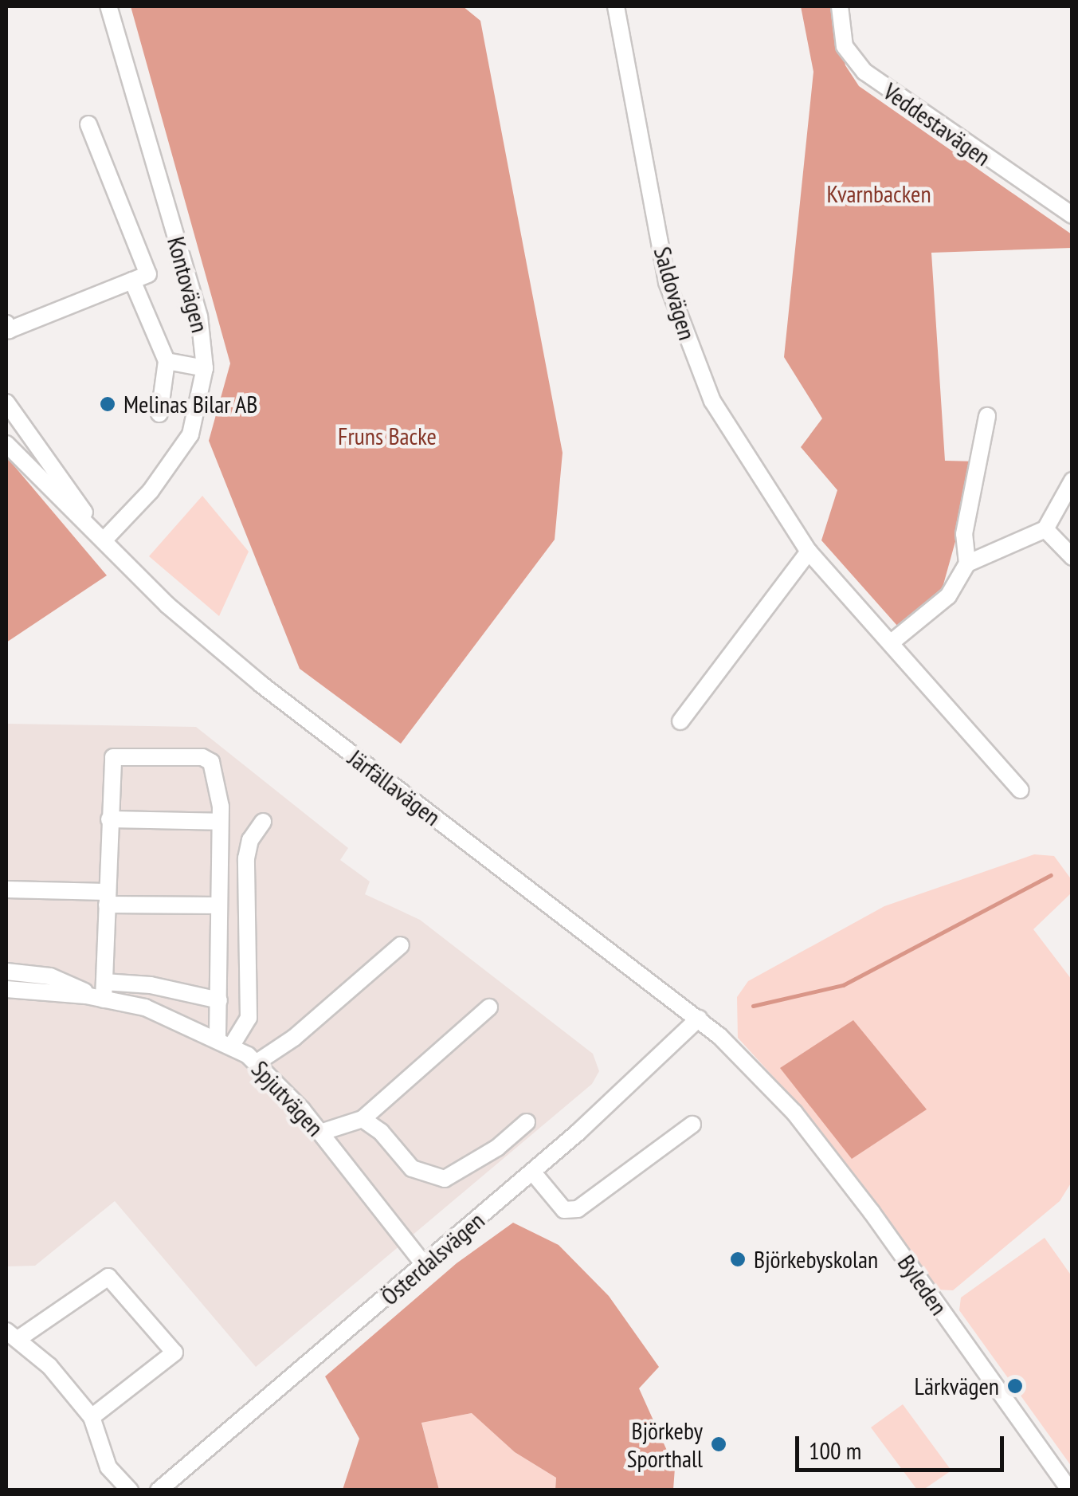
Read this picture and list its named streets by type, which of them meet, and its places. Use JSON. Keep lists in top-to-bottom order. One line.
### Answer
{"streets":{"street":["Veddestavägen","Kontovägen","Saldovägen","Järfällavägen","Spjutvägen","Österdalsvägen","Byleden"]},"crossings":[["Kontovägen","Järfällavägen"],["Järfällavägen","Österdalsvägen"],["Järfällavägen","Byleden"],["Spjutvägen","Österdalsvägen"],["Österdalsvägen","Byleden"]],"parks":["Kvarnbacken","Fruns Backe"],"places":["Melinas Bilar AB","Björkebyskolan","Lärkvägen","Björkeby Sporthall"],"scale_bar":"100 m"}
